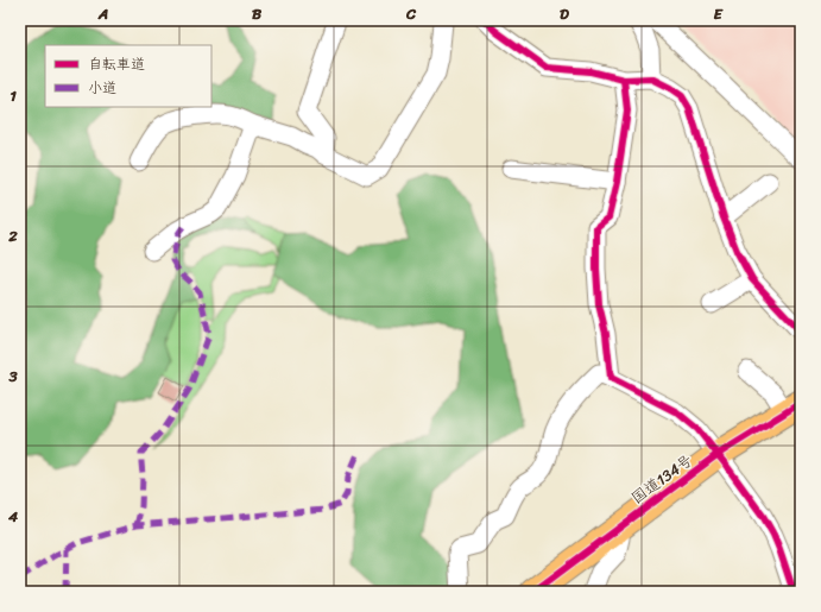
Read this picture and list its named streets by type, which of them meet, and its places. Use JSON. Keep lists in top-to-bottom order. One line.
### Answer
{"streets":{"highway":["国道134号"]},"legend":["自転車道","小道"],"grid":{"columns":["A","B","C","D","E"],"rows":["1","2","3","4"]}}
